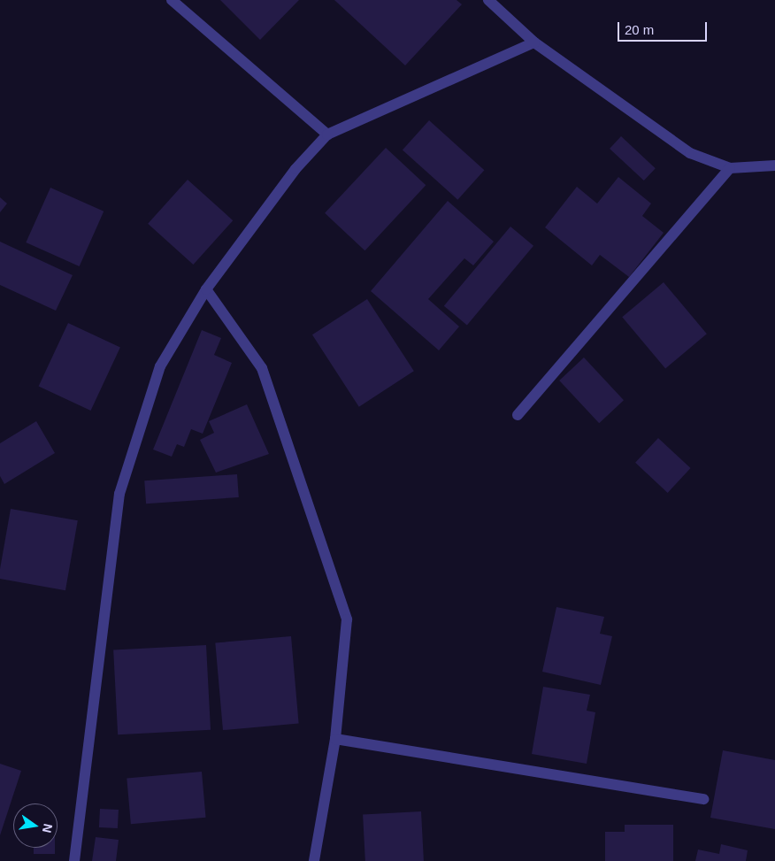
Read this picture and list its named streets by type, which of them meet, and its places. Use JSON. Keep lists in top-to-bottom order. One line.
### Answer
{"scale_bar":"20 m","north":"right"}
